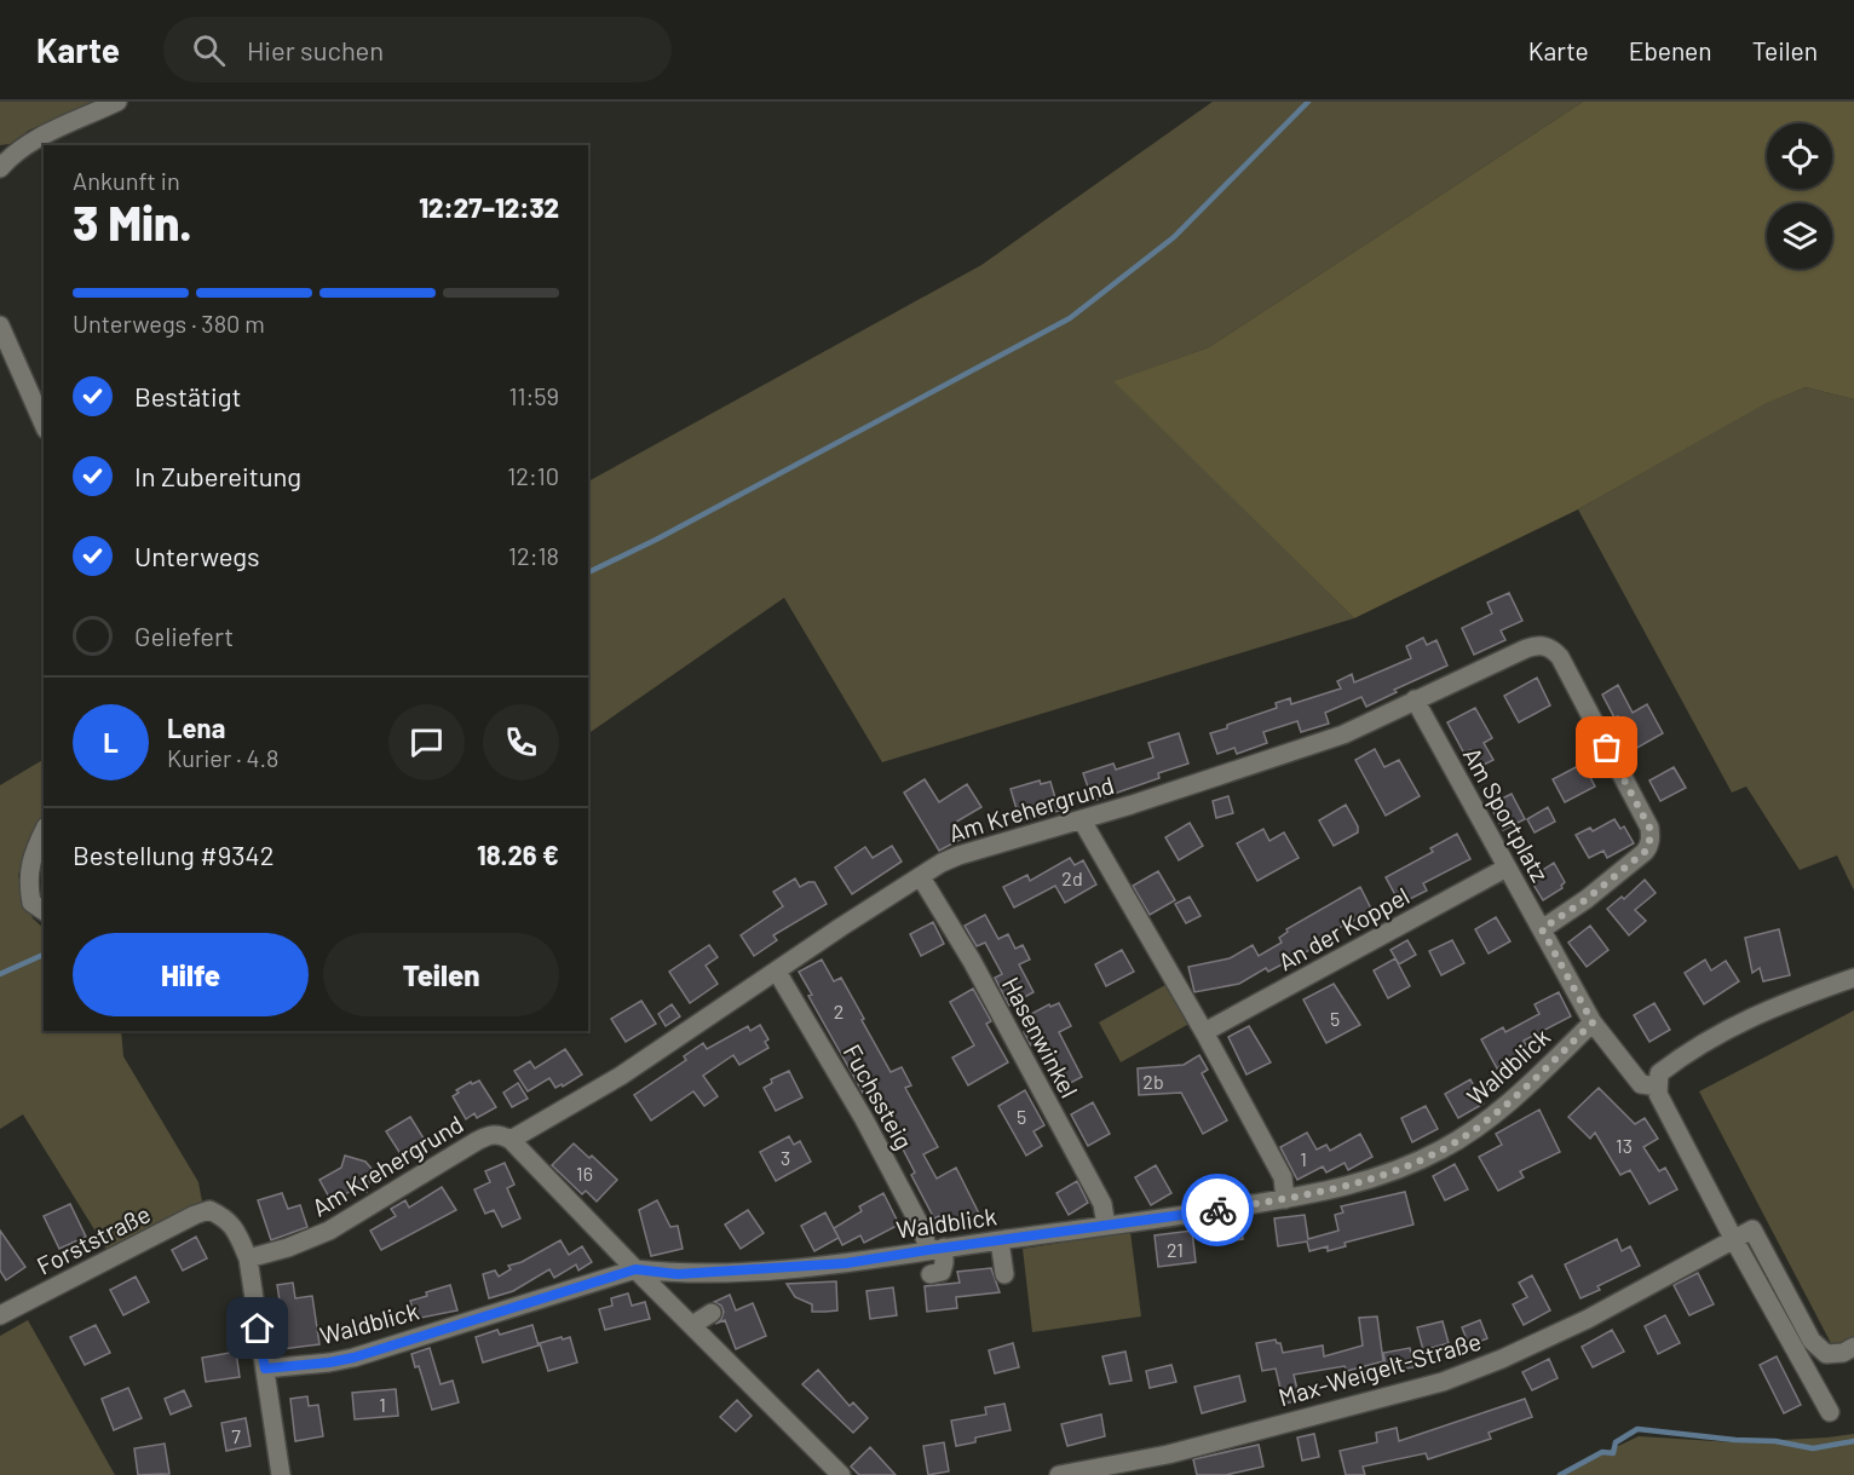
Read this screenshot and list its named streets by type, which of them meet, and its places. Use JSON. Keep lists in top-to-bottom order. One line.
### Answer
{"streets":{"street":["Am Krehergrund","Am Sportplatz","An der Koppel","Hasenwinkel","Waldblick","Fuchssteig","Forststraße","Max-Weigelt-Straße"]},"crossings":[["Am Krehergrund","Am Sportplatz"],["Am Krehergrund","Hasenwinkel"],["Am Krehergrund","Fuchssteig"],["Am Krehergrund","Forststraße"],["Am Sportplatz","An der Koppel"],["Am Sportplatz","Waldblick"],["Hasenwinkel","Waldblick"],["Waldblick","Fuchssteig"]],"house_numbers":["2d","2","5","2b","5","13","3","1","16","21","1","7"],"page":{"header":"Karte","search":"Hier suchen","nav":["Karte","Ebenen","Teilen"],"heading":["3 Min.","Ankunft in","12:27–12:32"],"panel":["Lena","Kurier · 4.8","Bestellung #9342","18.26 €"],"bar":"Unterwegs · 380 m","list":[["Bestätigt","11:59"],["In Zubereitung","12:10"],["Unterwegs","12:18"],"Geliefert"],"round":"L","buttons":["Hilfe","Teilen"]}}
